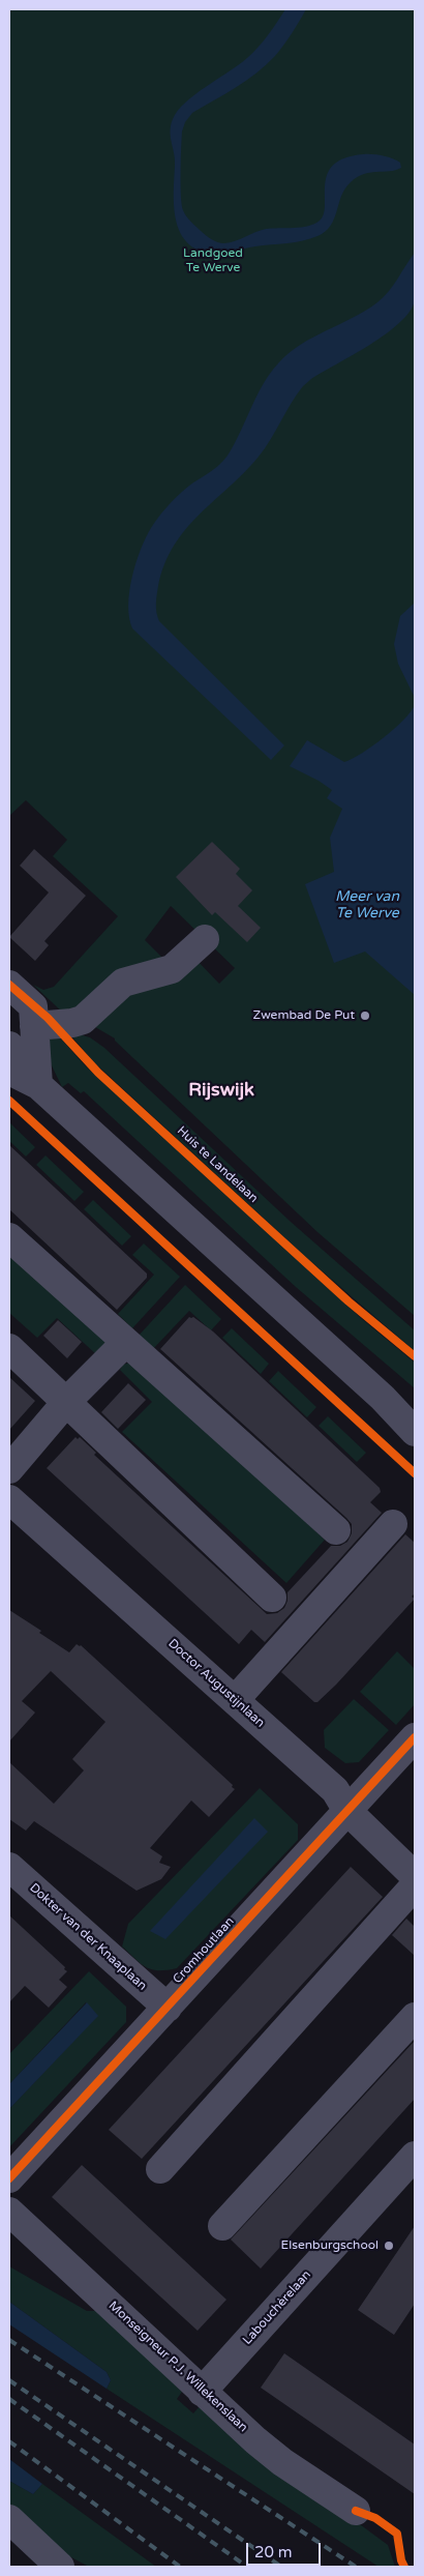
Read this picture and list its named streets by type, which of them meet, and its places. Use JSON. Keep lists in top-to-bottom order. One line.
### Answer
{"streets":{"street":["Doctor Augustijnlaan","Dokter van der Knaaplaan","Cromhoutlaan","Labouchèrelaan","Monseigneur P.J. Willekenslaan"],"cycle path":["Huis te Landelaan"]},"crossings":[["Doctor Augustijnlaan","Cromhoutlaan"],["Dokter van der Knaaplaan","Cromhoutlaan"],["Labouchèrelaan","Monseigneur P.J. Willekenslaan"]],"districts":["Rijswijk"],"water":["Meer van Te Werve"],"parks":["Landgoed Te Werve"],"places":["Zwembad De Put","Elsenburgschool"],"scale_bar":"20 m"}
